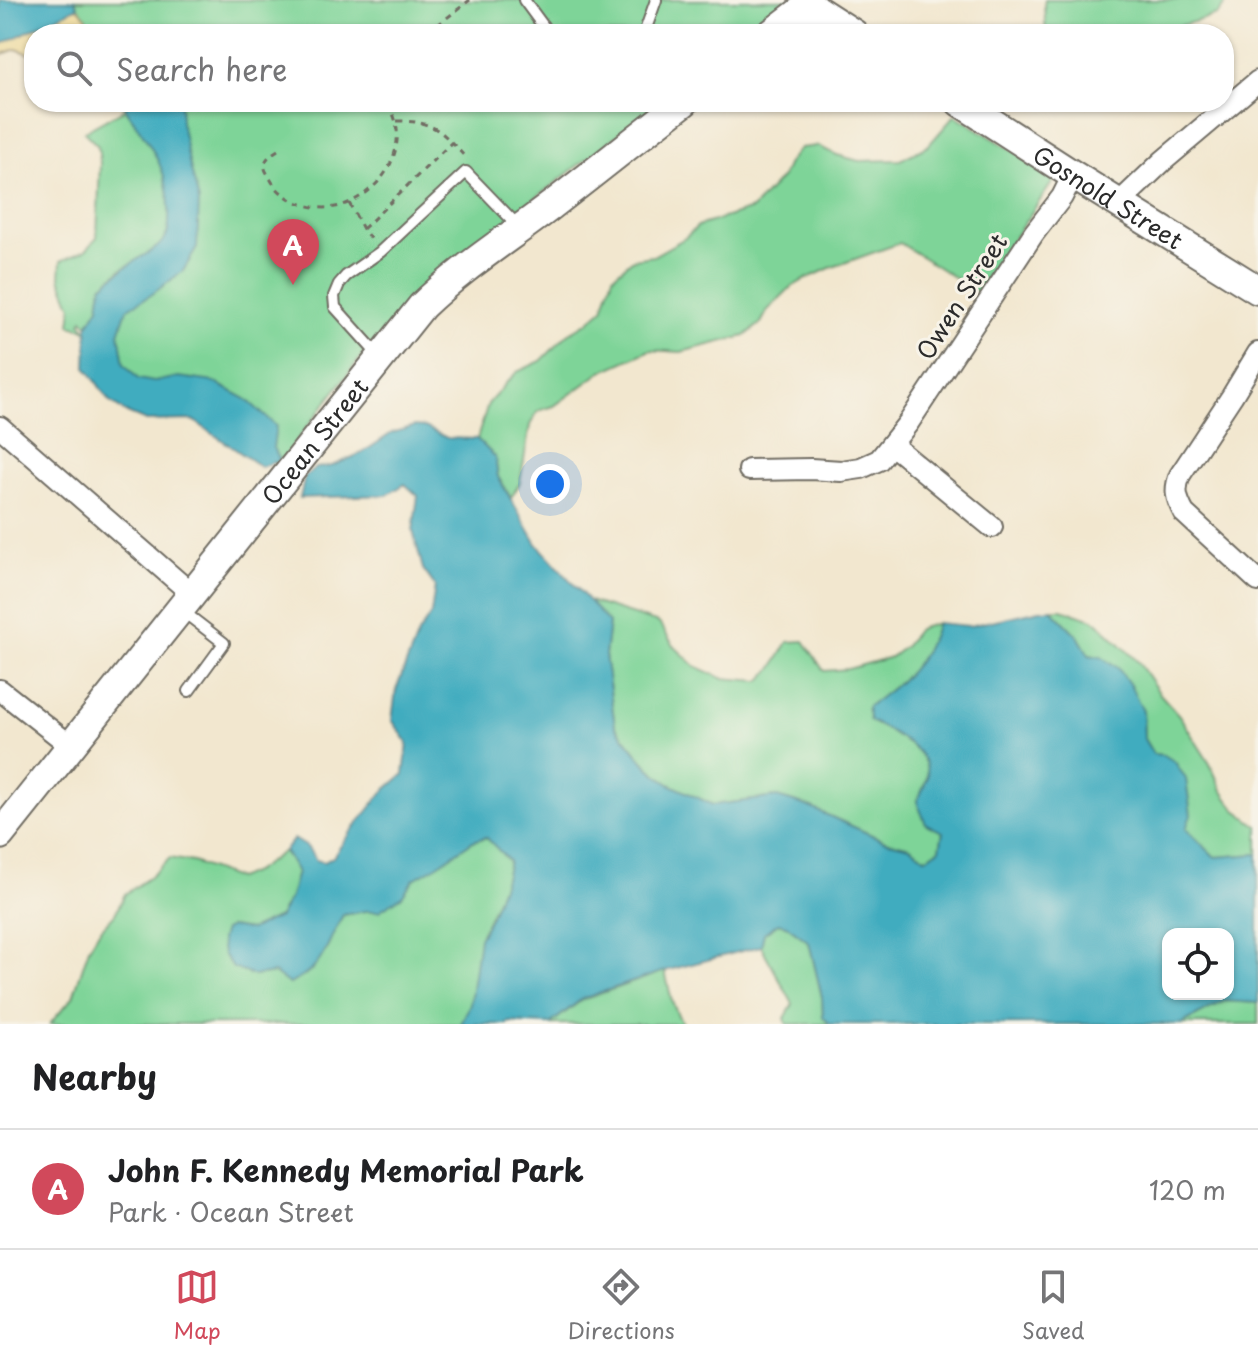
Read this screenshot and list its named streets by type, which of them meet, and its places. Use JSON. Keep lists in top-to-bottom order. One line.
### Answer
{"streets":{"main road":["Gosnold Street","Ocean Street"],"street":["Owen Street"]},"crossings":[["Gosnold Street","Owen Street"]],"page":{"search":"Search here","pins":"A","heading":"Nearby","list":[{"mark":"A","name":"John F. Kennedy Memorial Park","note":"Park · Ocean Street","value":"120 m"}],"nav":["Map","Directions","Saved"]}}
